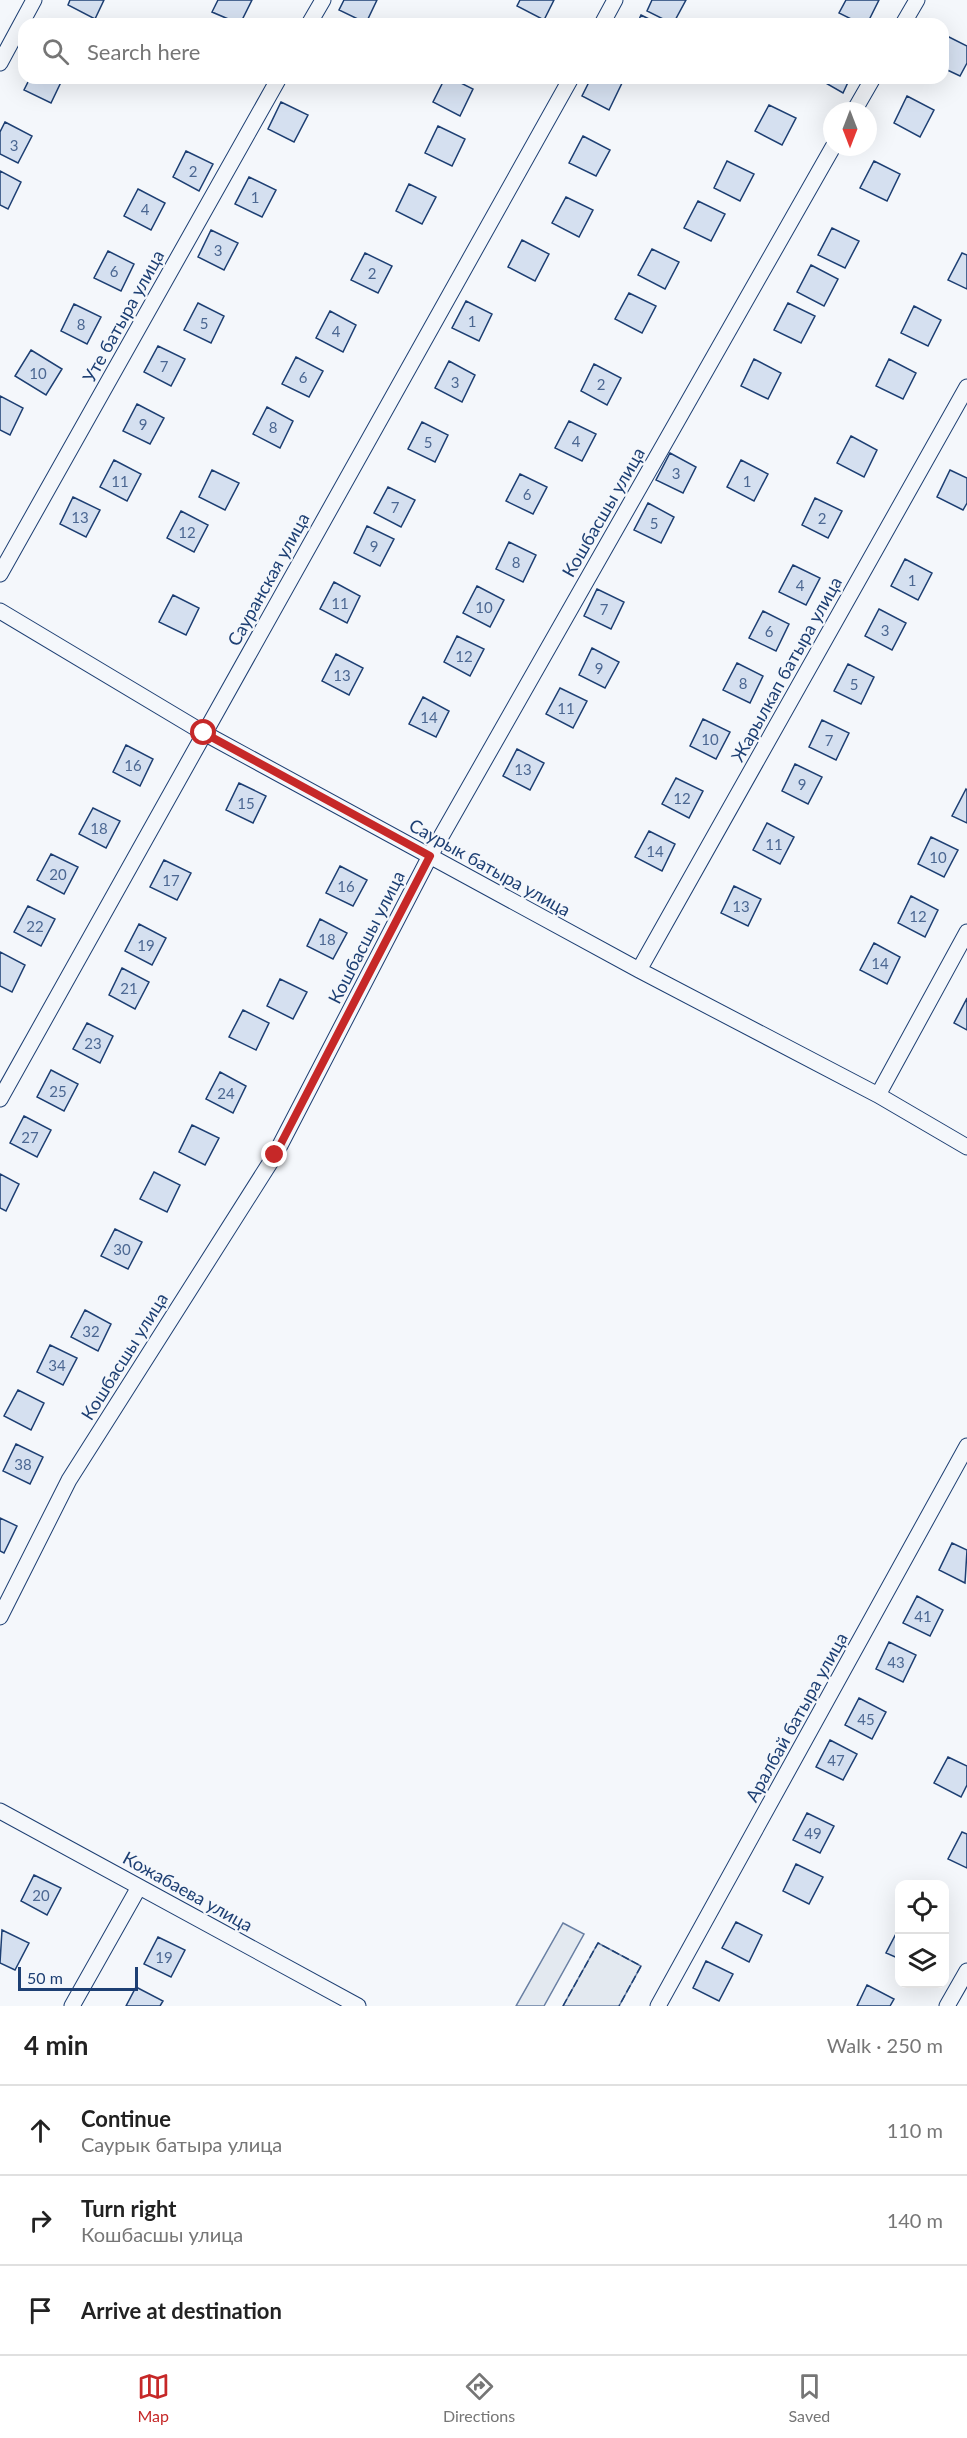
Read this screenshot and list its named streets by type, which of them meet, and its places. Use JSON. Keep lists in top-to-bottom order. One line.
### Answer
{"streets":{"street":["Уте батыра улица","Кошбасшы улица","Сауранская улица","Жарылкап батыра улица","Саурык батыра улица","Аралбай батыра улица","Кожабаева улица"]},"crossings":[["Кошбасшы улица","Саурык батыра улица"],["Сауранская улица","Саурык батыра улица"],["Жарылкап батыра улица","Саурык батыра улица"]],"house_numbers":["3","2","1","4","3","6","2","1","5","8","4","7","10","6","3","2","9","8","4","5","3","11","1","6","7","13","2","5","12","9","8","1","4","11","10","7","3","6","12","9","13","8","5","11","14","10","7","16","13","9","12","15","18","11","14","10","20","17","16","13","12","22","18","19","14","21","23","25","24","27","30","32","34","38","41","43","45","47","49","20","19"],"scale_bar":"50 m","north":"bottom","page":{"search":"Search here","scale":"50 m","heading":["4 min","Walk · 250 m"],"list":[["Continue","Саурык батыра улица","110 m"],["Turn right","Кошбасшы улица","140 m"],"Arrive at destination"],"nav":["Map","Directions","Saved"]}}
